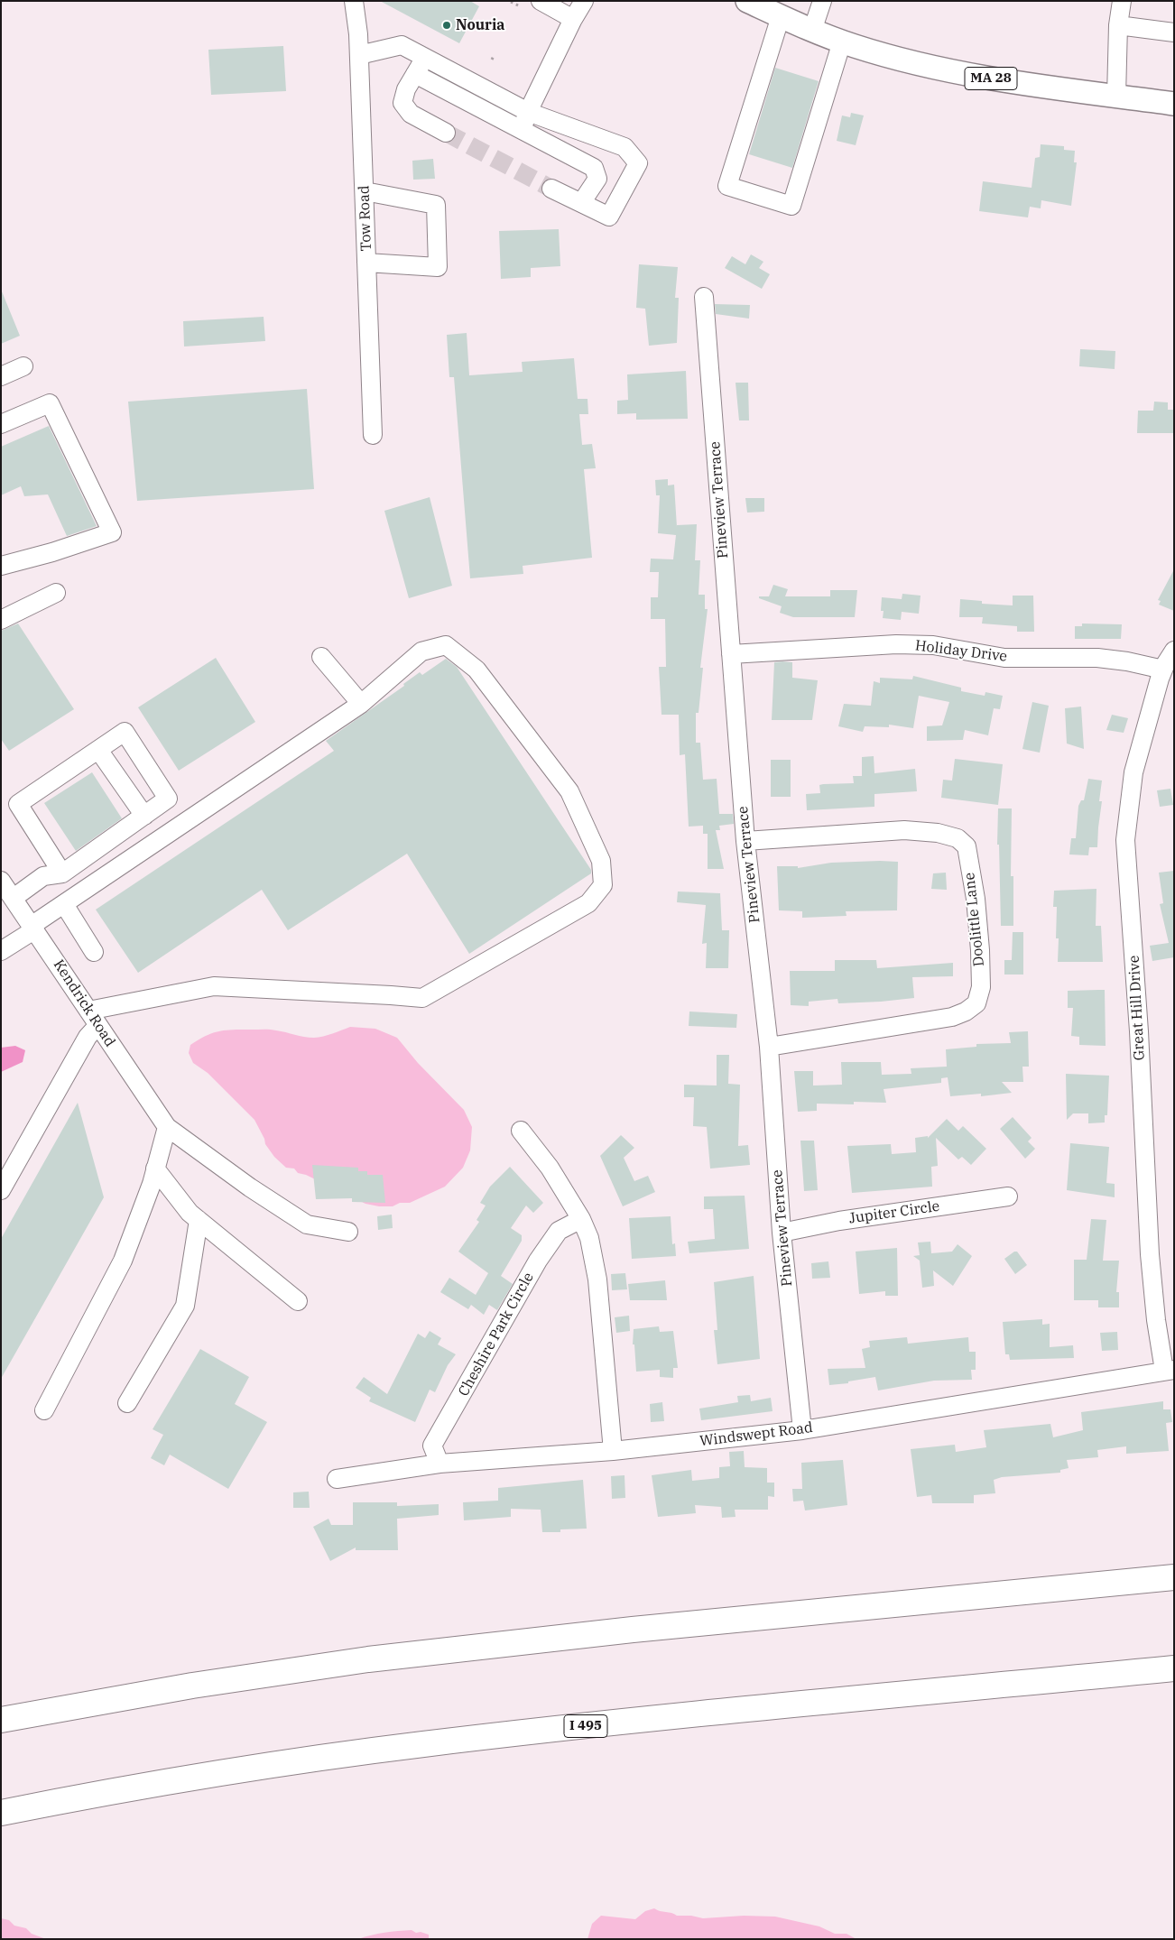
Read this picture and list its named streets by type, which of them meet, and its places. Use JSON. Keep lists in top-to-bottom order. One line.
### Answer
{"streets":{"highway":["I 495"],"main road":["MA 28"],"street":["Tow Road","Pineview Terrace","Holiday Drive","Doolittle Lane","Kendrick Road","Great Hill Drive","Jupiter Circle","Cheshire Park Circle","Windswept Road"]},"crossings":[["Pineview Terrace","Holiday Drive"],["Pineview Terrace","Doolittle Lane"],["Pineview Terrace","Jupiter Circle"],["Pineview Terrace","Windswept Road"],["Holiday Drive","Great Hill Drive"],["Great Hill Drive","Windswept Road"],["Cheshire Park Circle","Windswept Road"]],"places":["Nouria"]}
